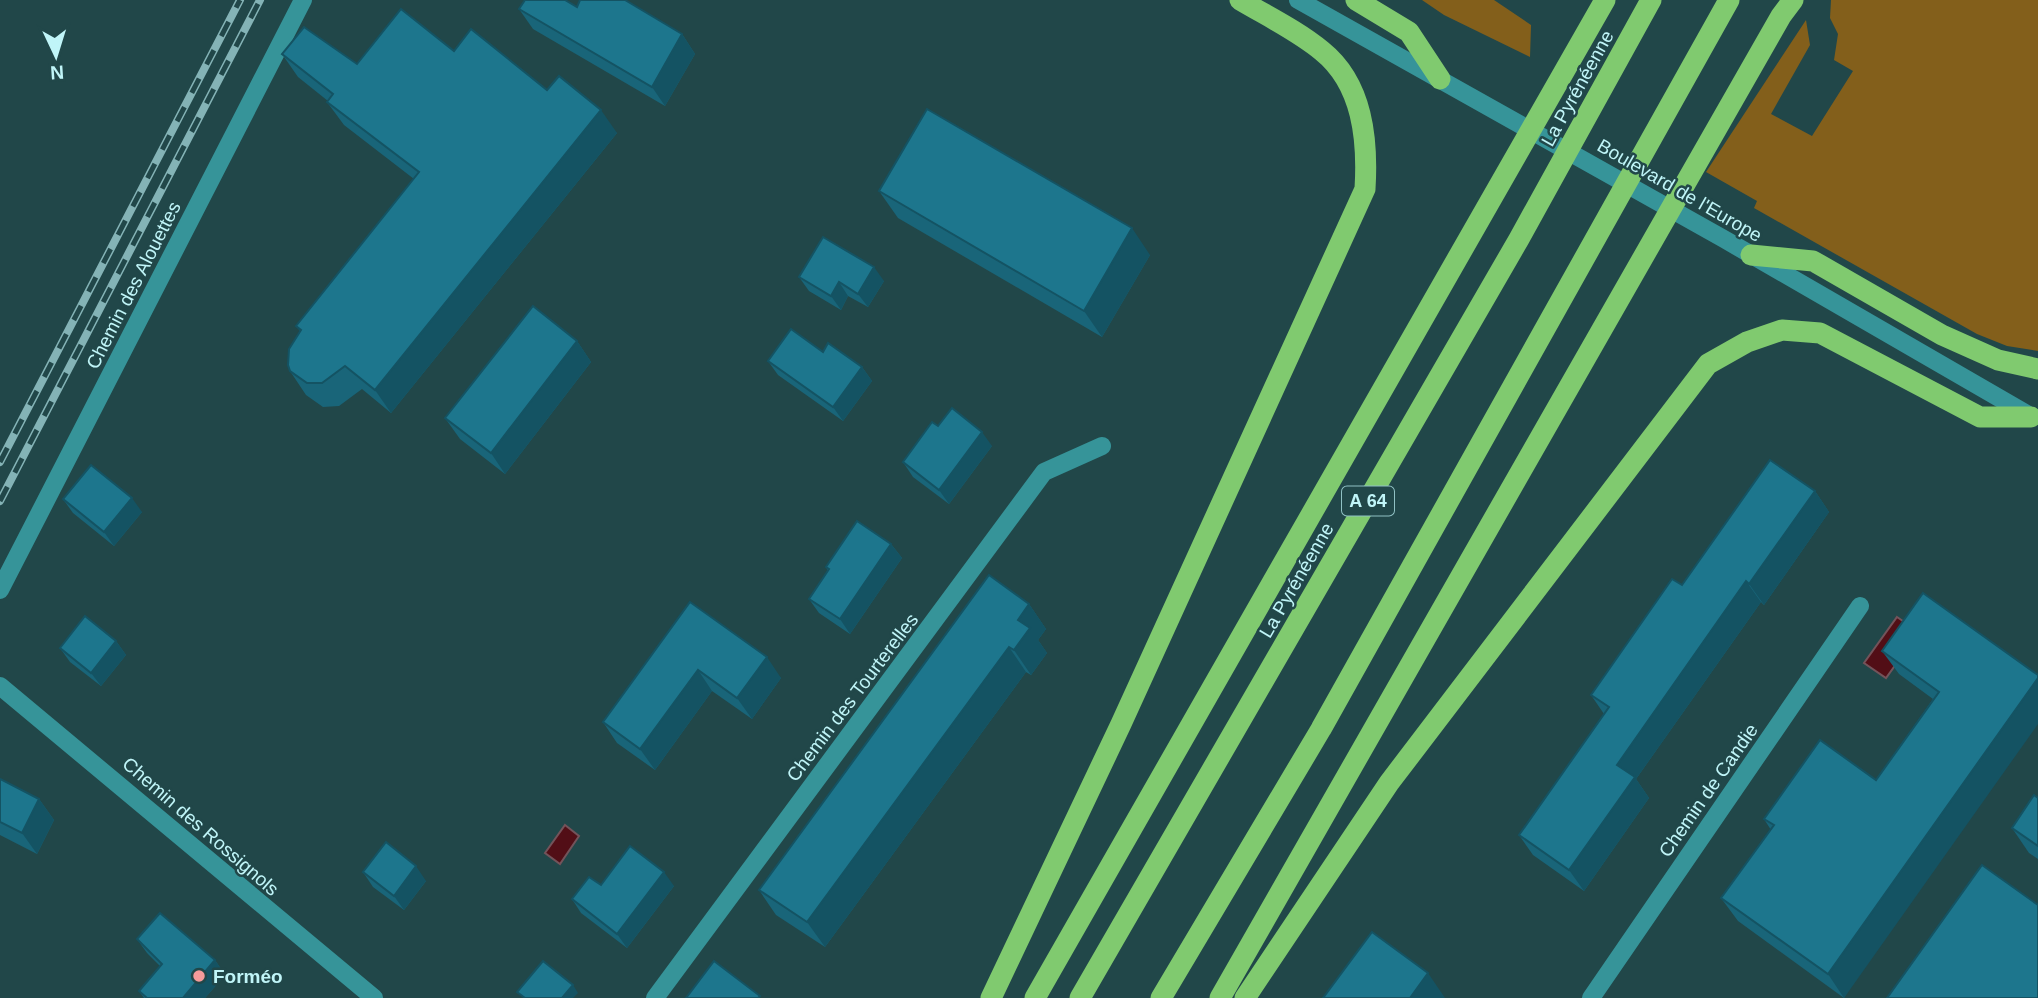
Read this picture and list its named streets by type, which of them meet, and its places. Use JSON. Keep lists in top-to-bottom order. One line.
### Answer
{"streets":{"highway":["La Pyrénéenne","A 64"],"street":["Boulevard de l'Europe","Chemin des Alouettes","Chemin des Tourterelles","Chemin de Candie","Chemin des Rossignols"]},"places":["Forméo"],"north":"bottom"}
